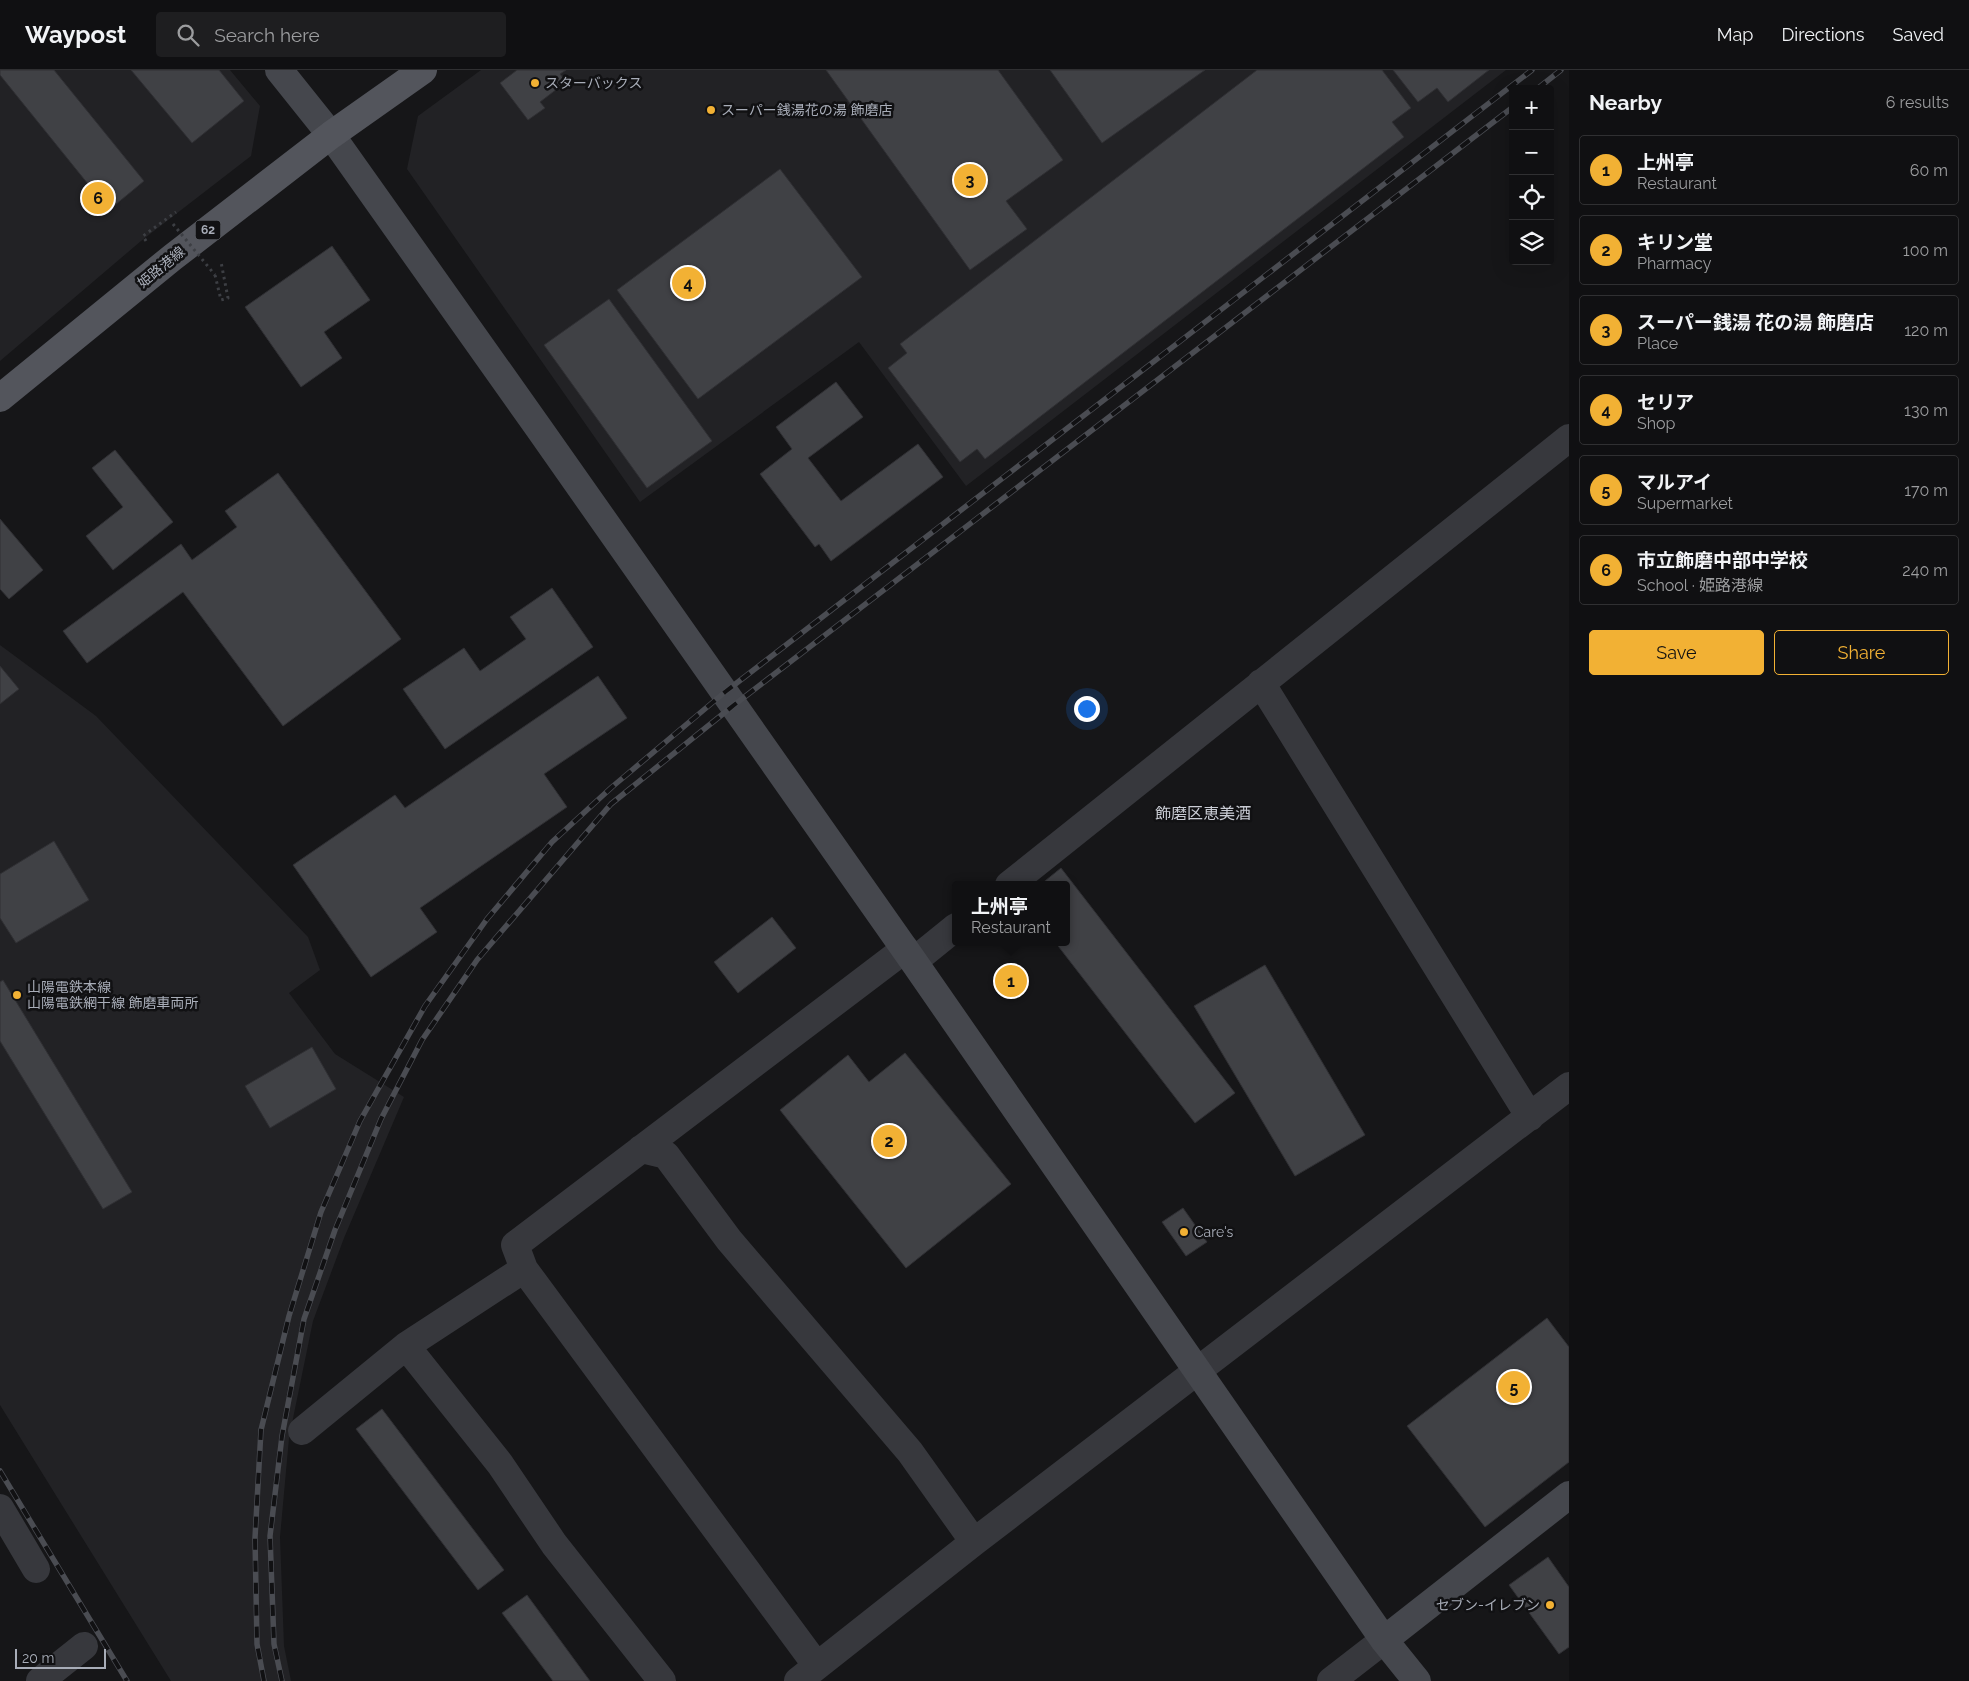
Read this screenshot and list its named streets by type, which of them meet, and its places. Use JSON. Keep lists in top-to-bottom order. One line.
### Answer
{"streets":{"main road":["62","姫路港線"]},"districts":["飾磨区恵美酒"],"places":["スターバックス","スーパー銭湯花の湯 飾磨店","山陽電鉄本線 山陽電鉄網干線 飾磨車両所","Care's","セブン-イレブン"],"scale_bar":"20 m","page":{"header":"Waypost","search":"Search here","nav":["Map","Directions","Saved"],"heading":["Nearby","6 results"],"map_buttons":["+","−"],"list":[{"mark":"1","name":"上州亭","note":"Restaurant","value":"60 m"},{"mark":"2","name":"キリン堂","note":"Pharmacy","value":"100 m"},{"mark":"3","name":"スーパー銭湯 花の湯 飾磨店","note":"Place","value":"120 m"},{"mark":"4","name":"セリア","note":"Shop","value":"130 m"},{"mark":"5","name":"マルアイ","note":"Supermarket","value":"170 m"},{"mark":"6","name":"市立飾磨中部中学校","note":"School · 姫路港線","value":"240 m"}],"pins":["3","6","4","1","2","5"],"buttons":["Save","Share"],"popup":["上州亭","Restaurant"],"scale":"20 m"}}
